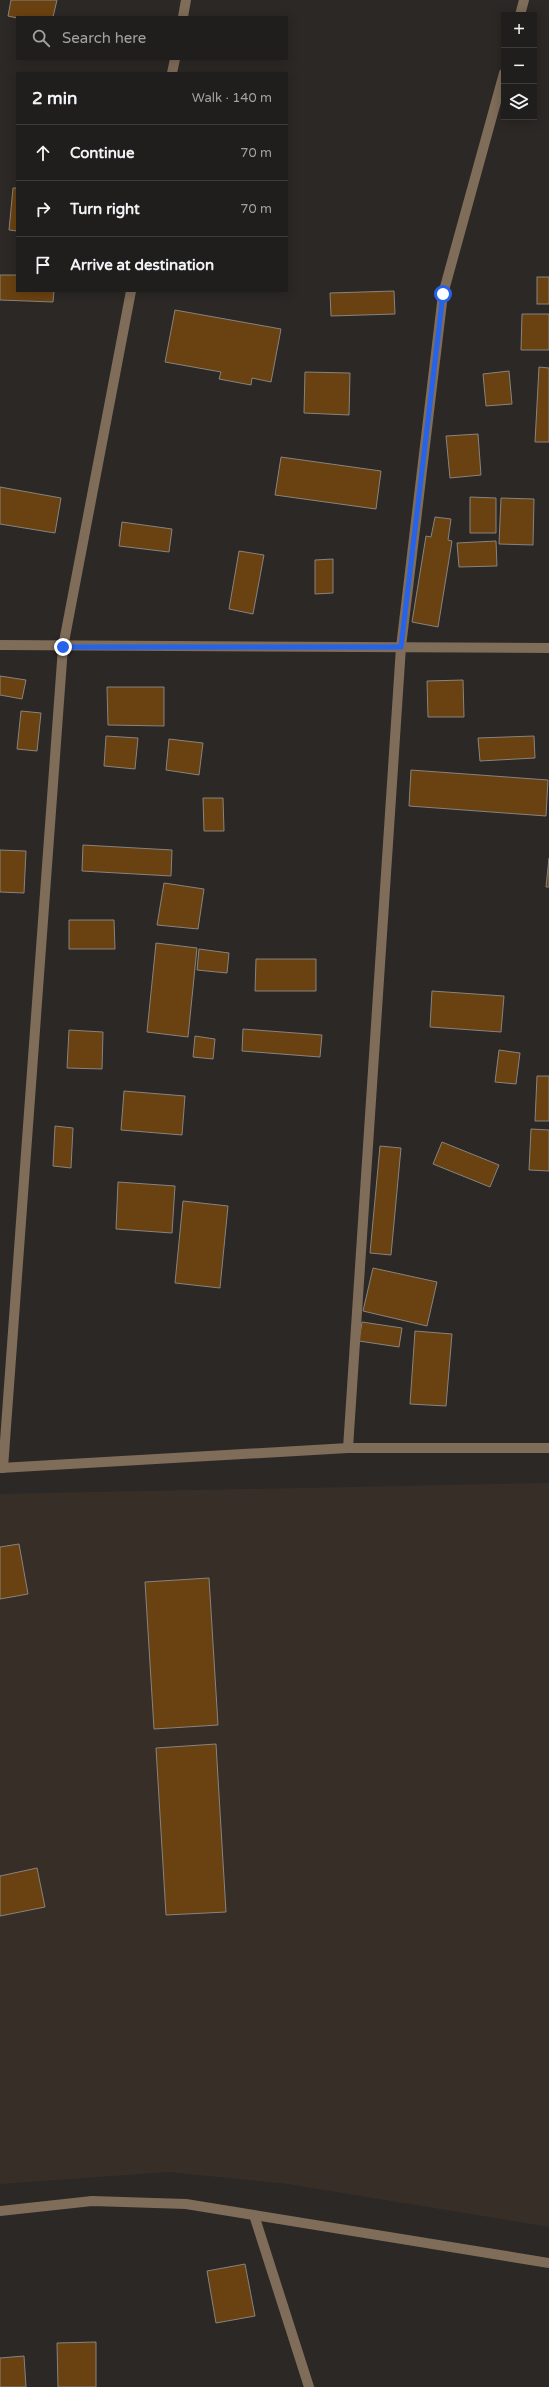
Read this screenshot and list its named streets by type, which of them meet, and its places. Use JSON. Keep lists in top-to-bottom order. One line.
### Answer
{"page":{"map_buttons":["+","−"],"search":"Search here","heading":["2 min","Walk · 140 m"],"list":[["Continue","70 m"],["Turn right","70 m"],"Arrive at destination"]}}
